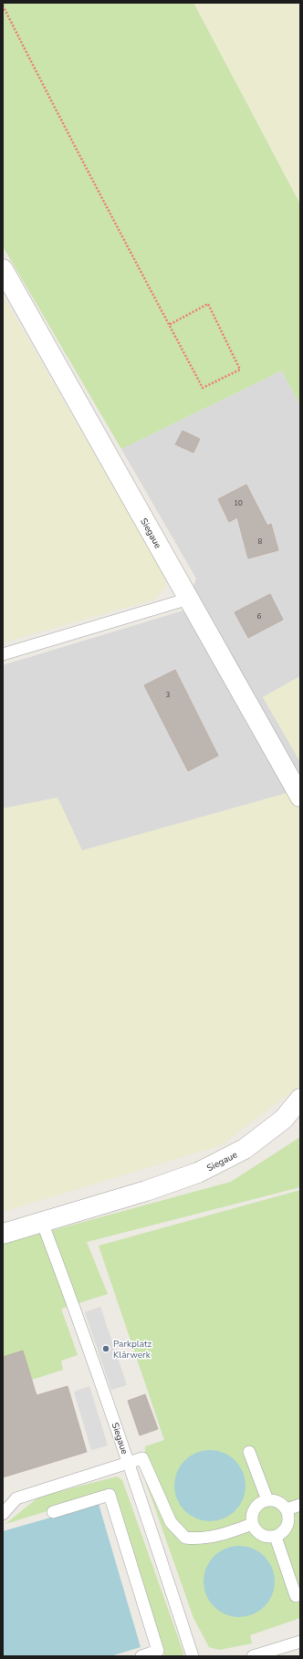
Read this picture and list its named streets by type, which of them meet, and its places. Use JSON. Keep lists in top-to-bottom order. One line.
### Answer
{"streets":{"street":["Siegaue"]},"places":["Parkplatz Klärwerk"],"house_numbers":["10","8","6","3"]}
